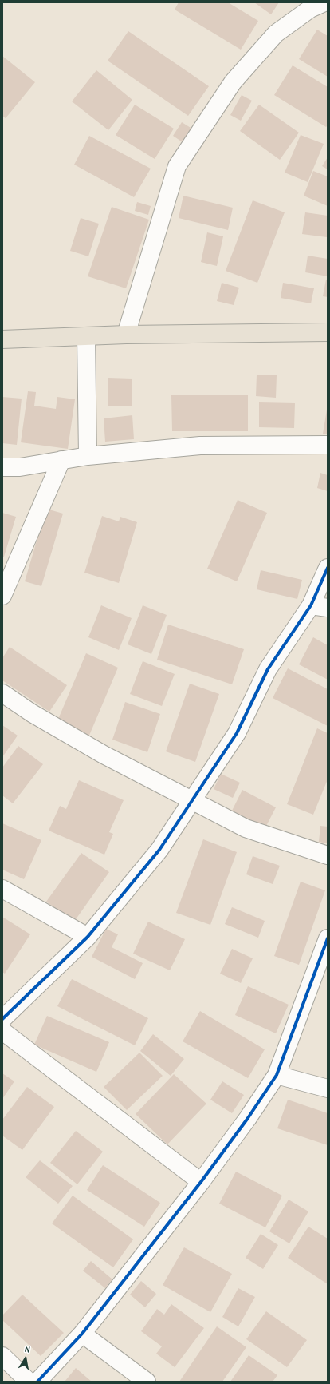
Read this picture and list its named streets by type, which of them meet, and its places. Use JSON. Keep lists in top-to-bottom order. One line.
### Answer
{"north":"top"}
